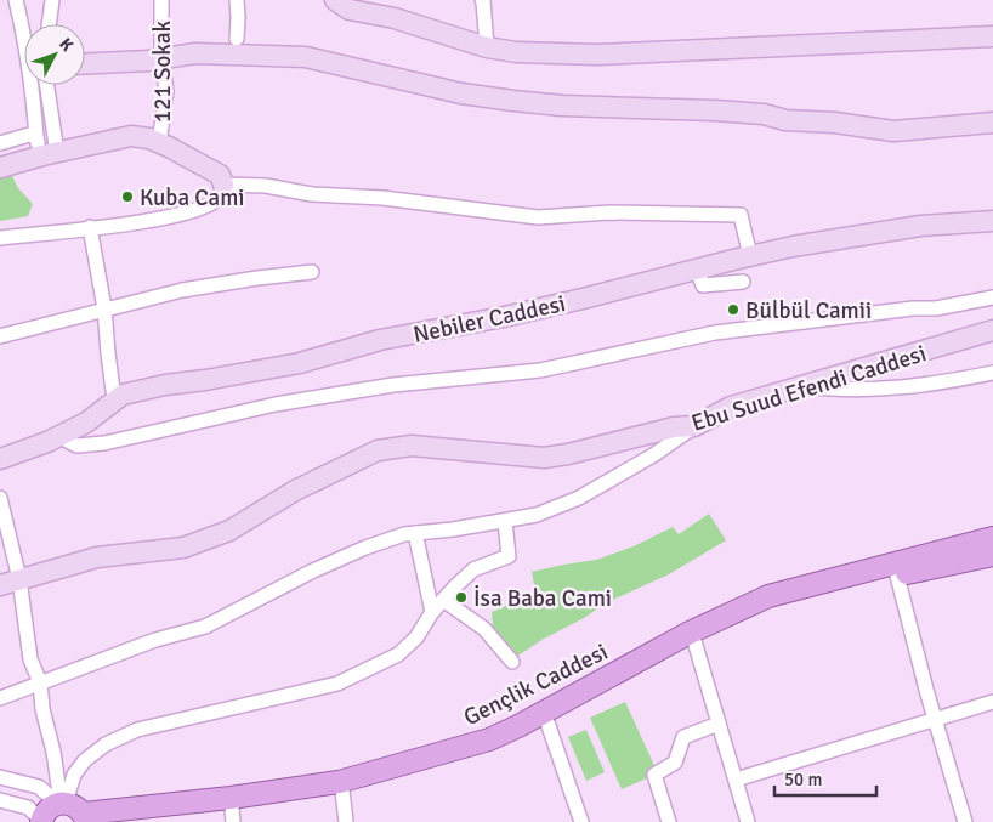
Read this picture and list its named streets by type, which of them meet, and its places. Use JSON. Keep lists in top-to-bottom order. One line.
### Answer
{"streets":{"main road":["Gençlik Caddesi"],"street":["121 Sokak","Nebiler Caddesi","Ebu Suud Efendi Caddesi"]},"places":["Kuba Cami","Bülbül Camii","İsa Baba Cami"],"scale_bar":"50 m","north":"top right"}
